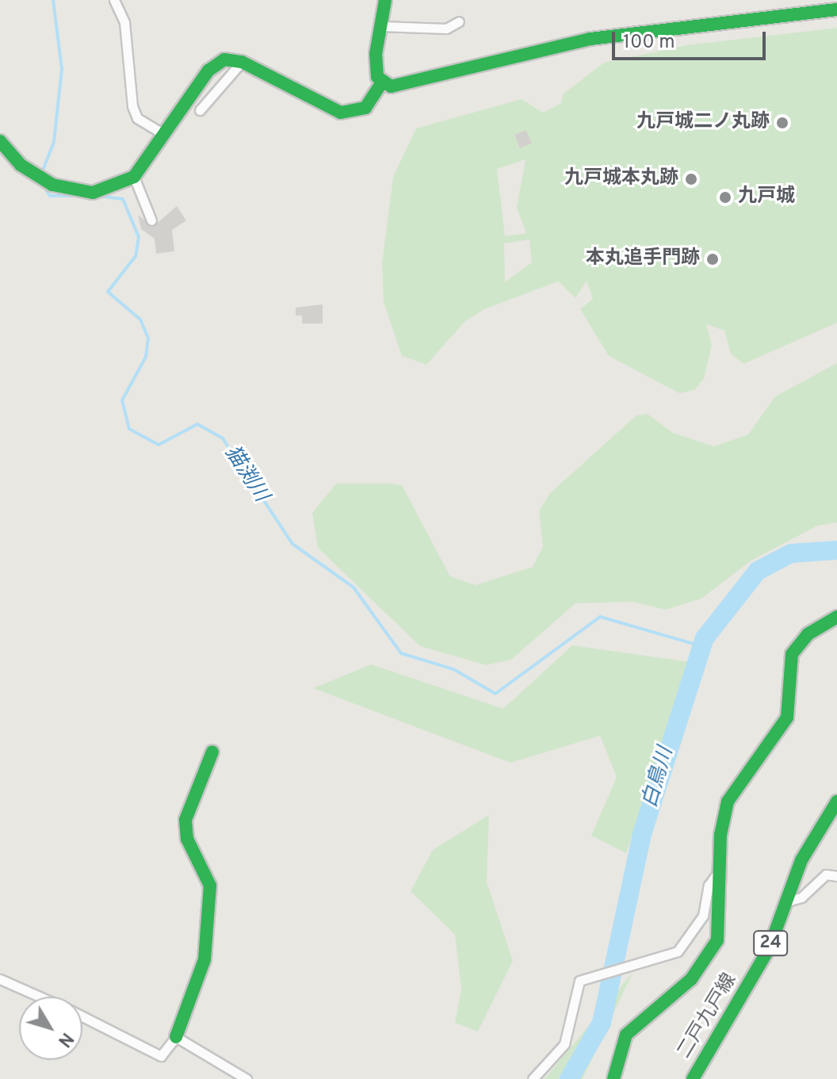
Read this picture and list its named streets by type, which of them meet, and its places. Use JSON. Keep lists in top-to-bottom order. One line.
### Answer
{"streets":{"street":["24","二戸九戸線"]},"water":["猫渕川","白鳥川"],"places":["九戸城二ノ丸跡","九戸城本丸跡","九戸城","本丸追手門跡"],"scale_bar":"100 m","north":"bottom right"}
